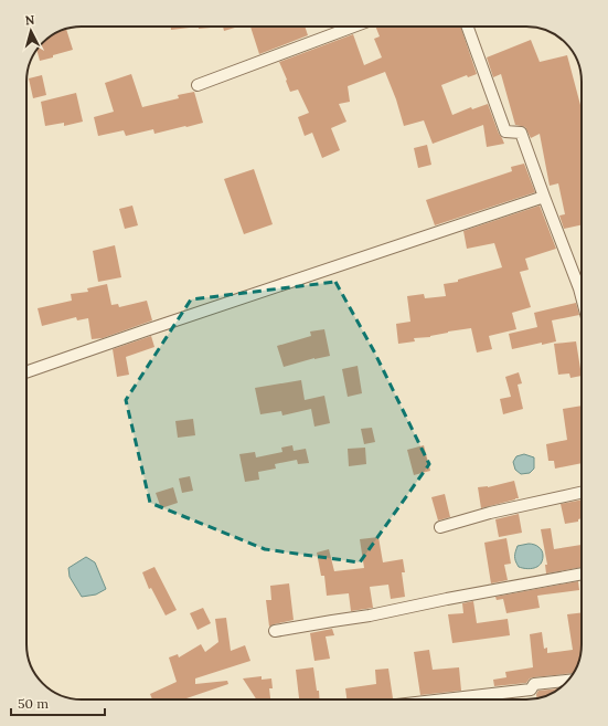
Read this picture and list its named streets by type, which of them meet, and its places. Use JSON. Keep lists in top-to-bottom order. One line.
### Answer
{"scale_bar":"50 m","north":"top"}
